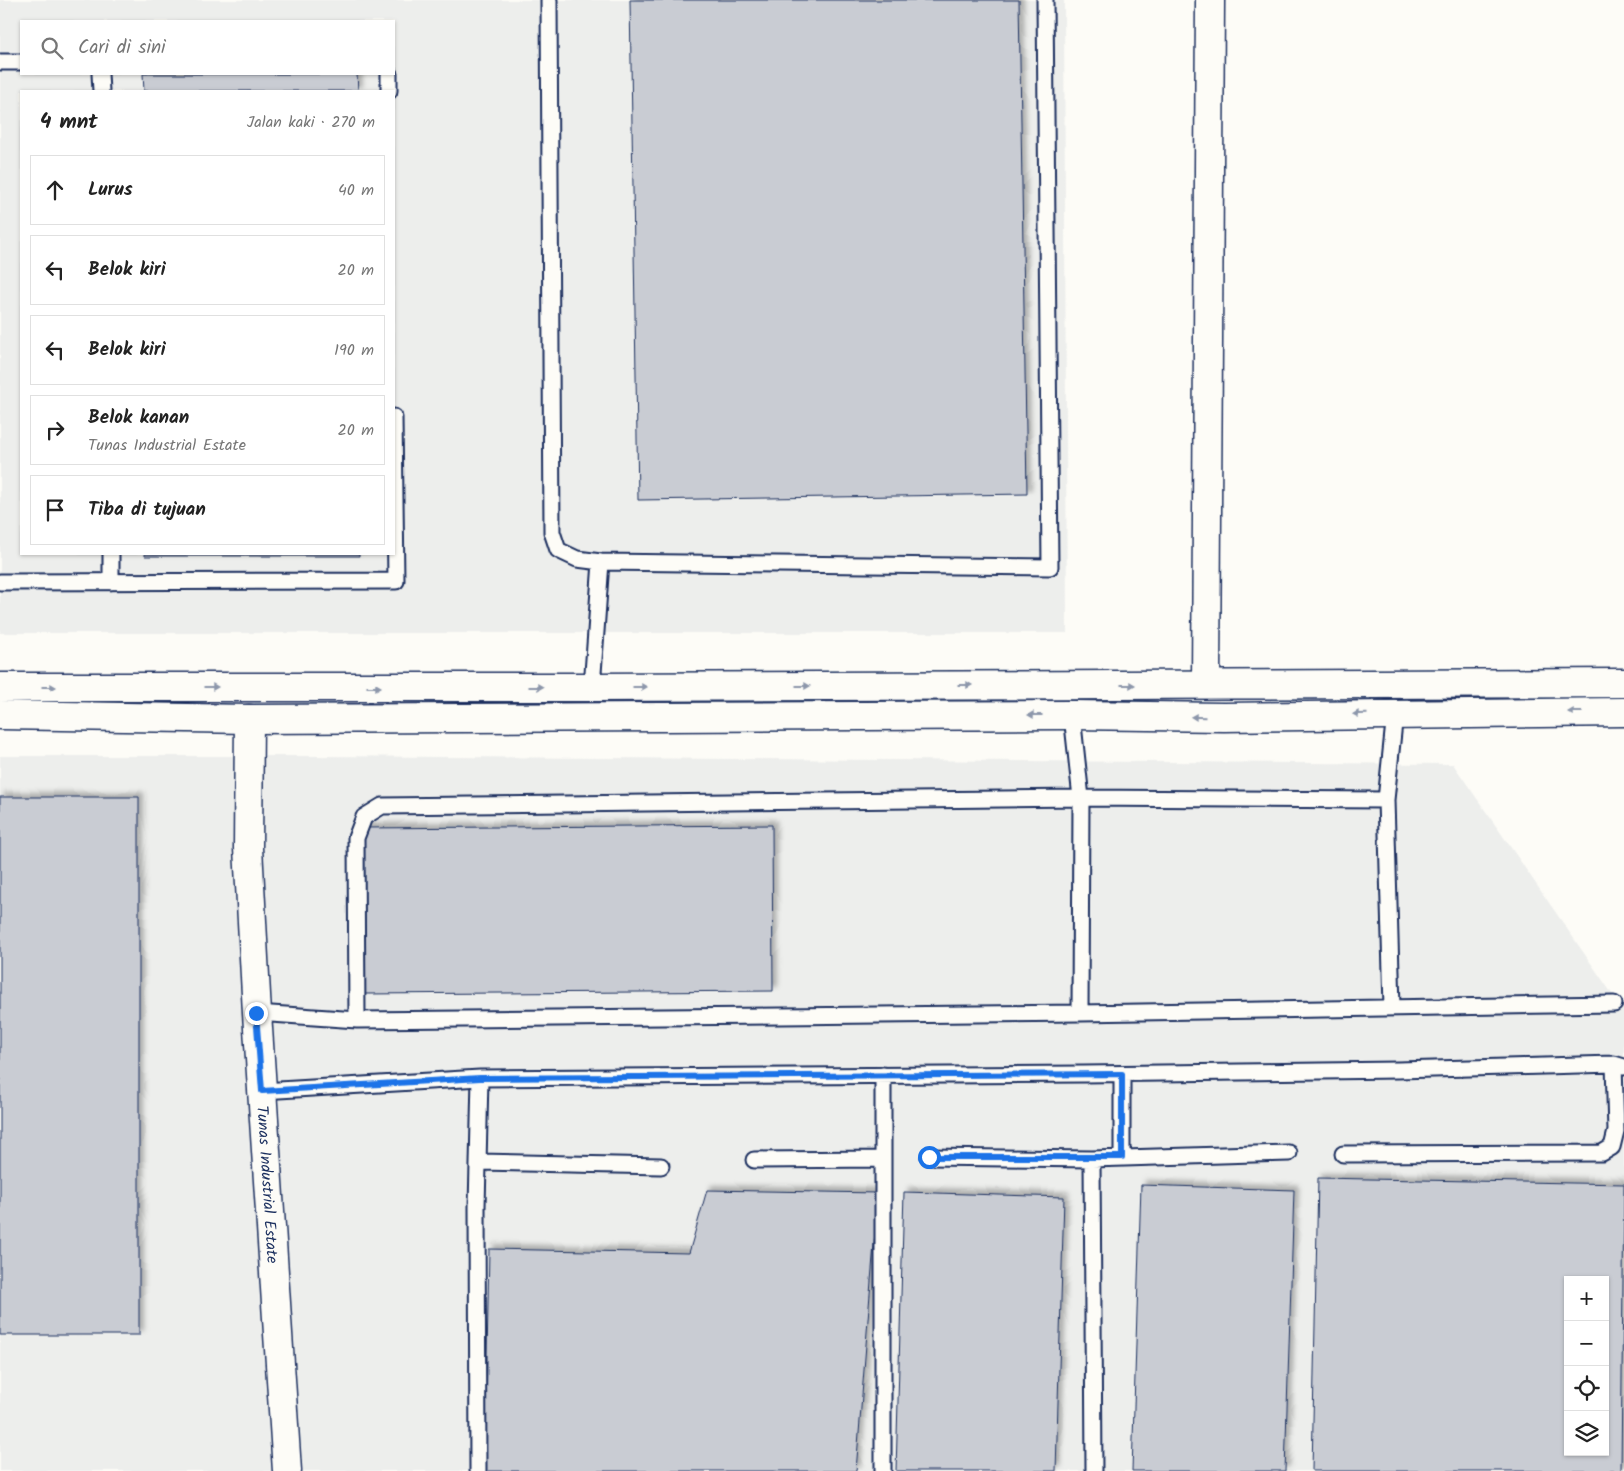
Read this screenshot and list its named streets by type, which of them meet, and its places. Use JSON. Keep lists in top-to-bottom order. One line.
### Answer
{"streets":{"main road":["Tunas Industrial Estate"]},"page":{"search":"Cari di sini","heading":["4 mnt","Jalan kaki · 270 m"],"list":[["Lurus","40 m"],["Belok kiri","20 m"],["Belok kiri","190 m"],["Belok kanan","Tunas Industrial Estate","20 m"],"Tiba di tujuan"],"map_buttons":["+","−"]}}
